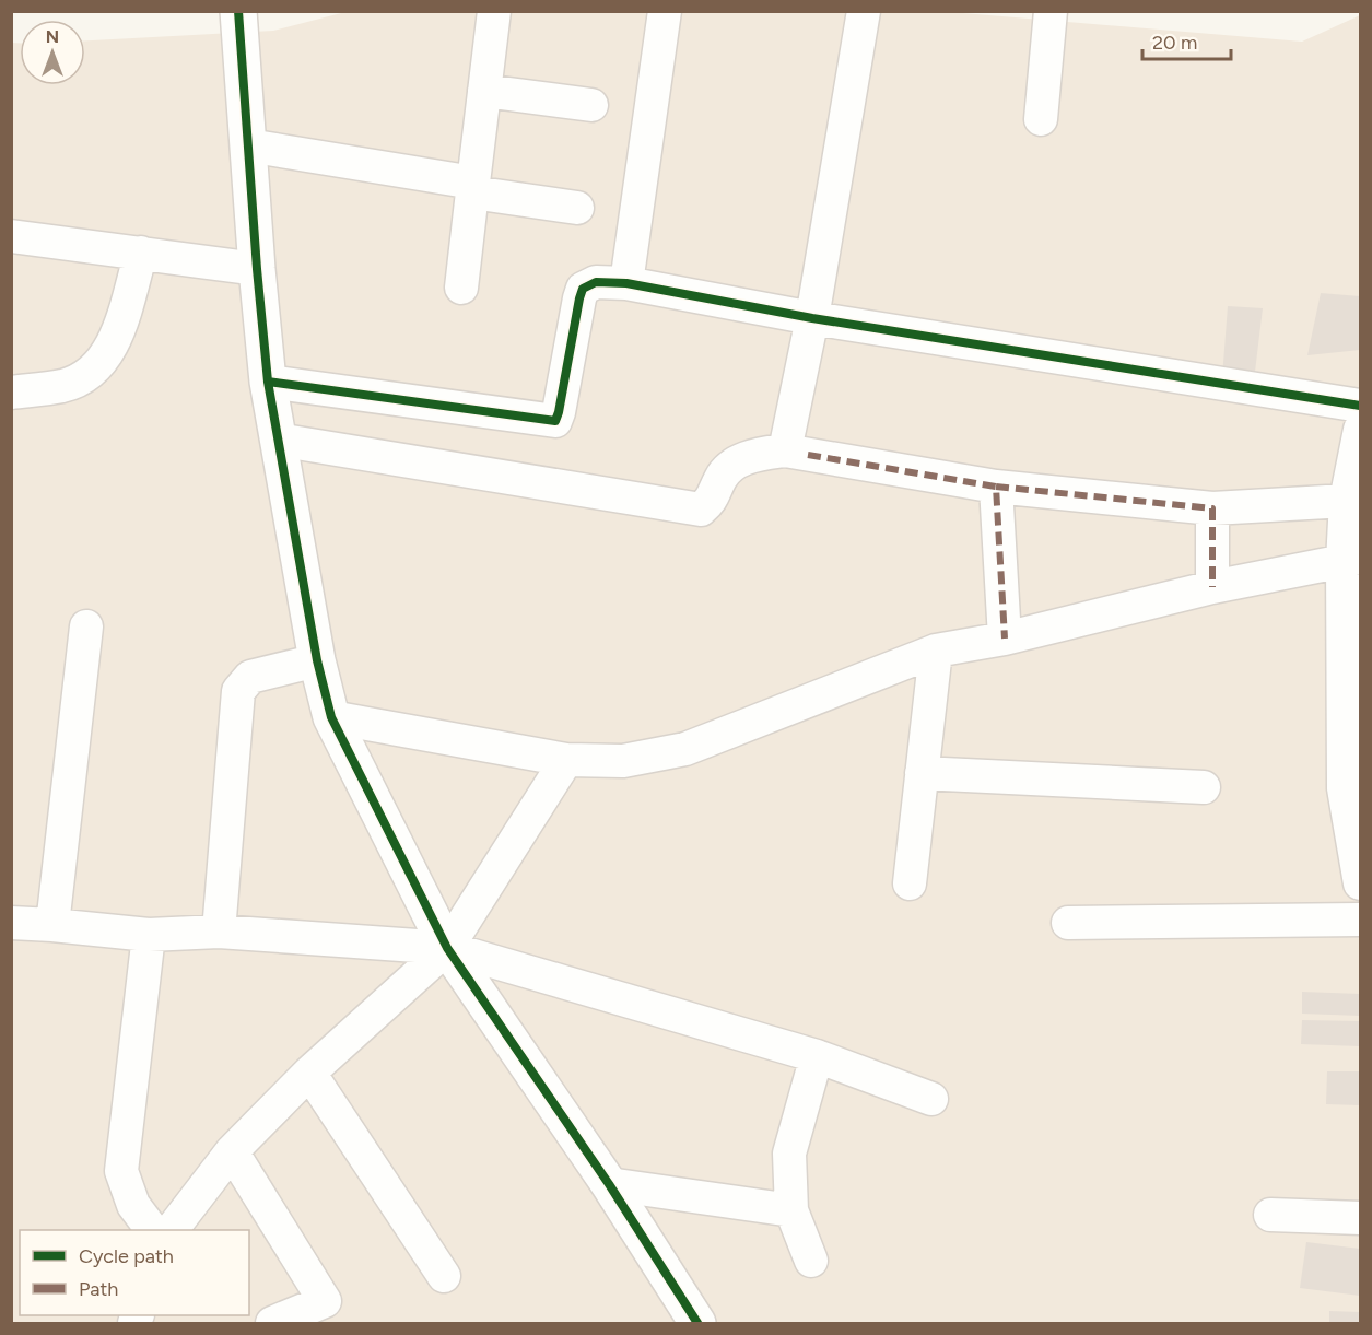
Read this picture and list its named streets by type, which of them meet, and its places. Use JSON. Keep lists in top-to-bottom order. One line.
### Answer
{"legend":["Cycle path","Path"],"scale_bar":"20 m","north":"top"}
